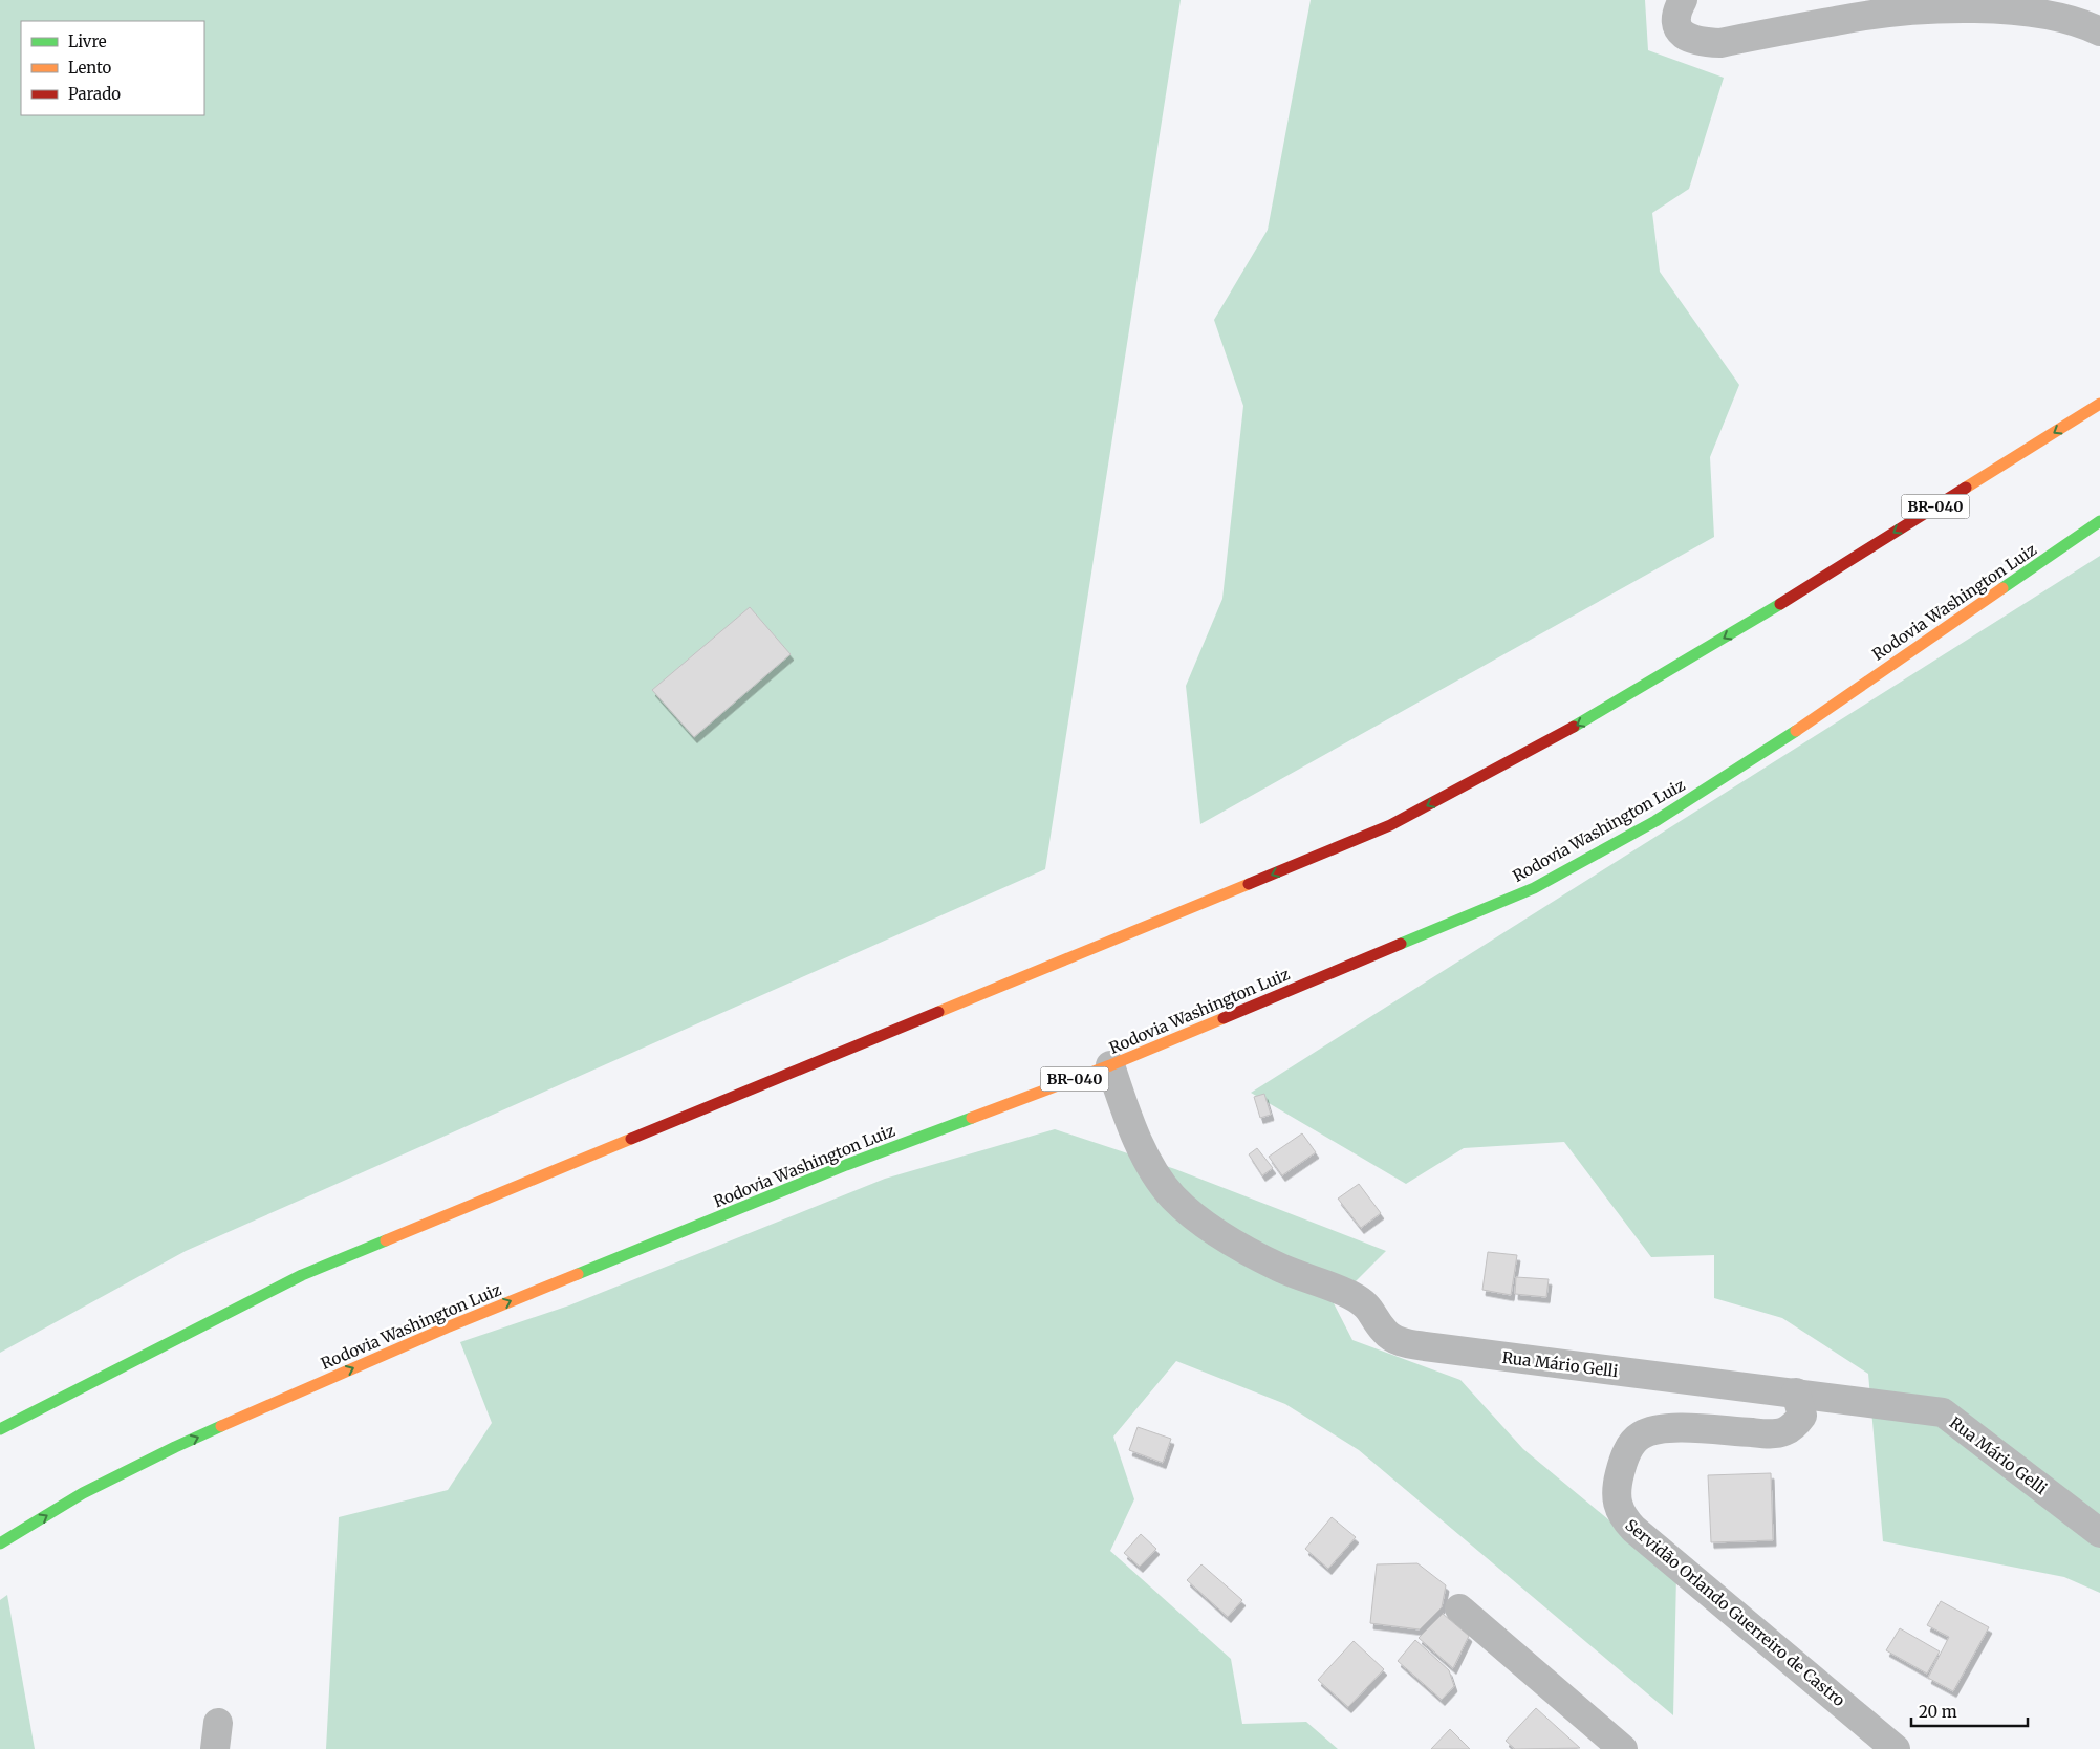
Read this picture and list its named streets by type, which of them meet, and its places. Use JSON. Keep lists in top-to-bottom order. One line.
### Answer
{"streets":{"highway":["BR-040","Rodovia Washington Luiz"],"street":["Rua Mário Gelli","Servidão Orlando Guerreiro de Castro"]},"crossings":[["Rodovia Washington Luiz","Rua Mário Gelli"],["Rua Mário Gelli","Servidão Orlando Guerreiro de Castro"]],"legend":["Livre","Lento","Parado"],"scale_bar":"20 m"}
